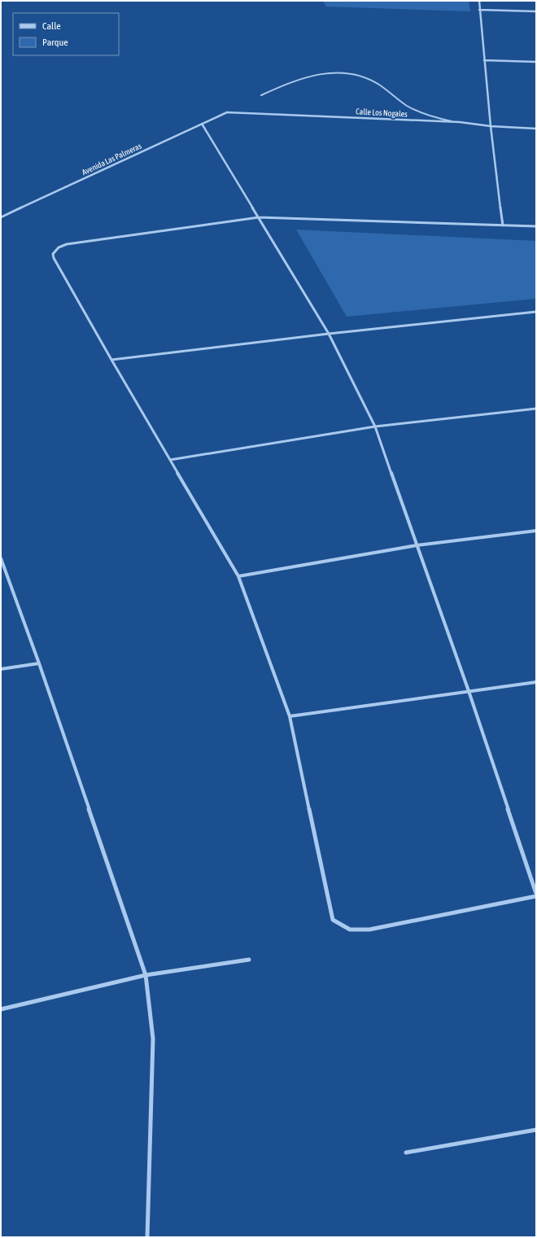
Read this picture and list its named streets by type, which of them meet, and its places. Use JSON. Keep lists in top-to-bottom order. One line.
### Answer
{"streets":{"street":["Calle Los Nogales","Avenida Las Palmeras"]},"crossings":[["Calle Los Nogales","Avenida Las Palmeras"]],"legend":["Calle","Parque"]}
